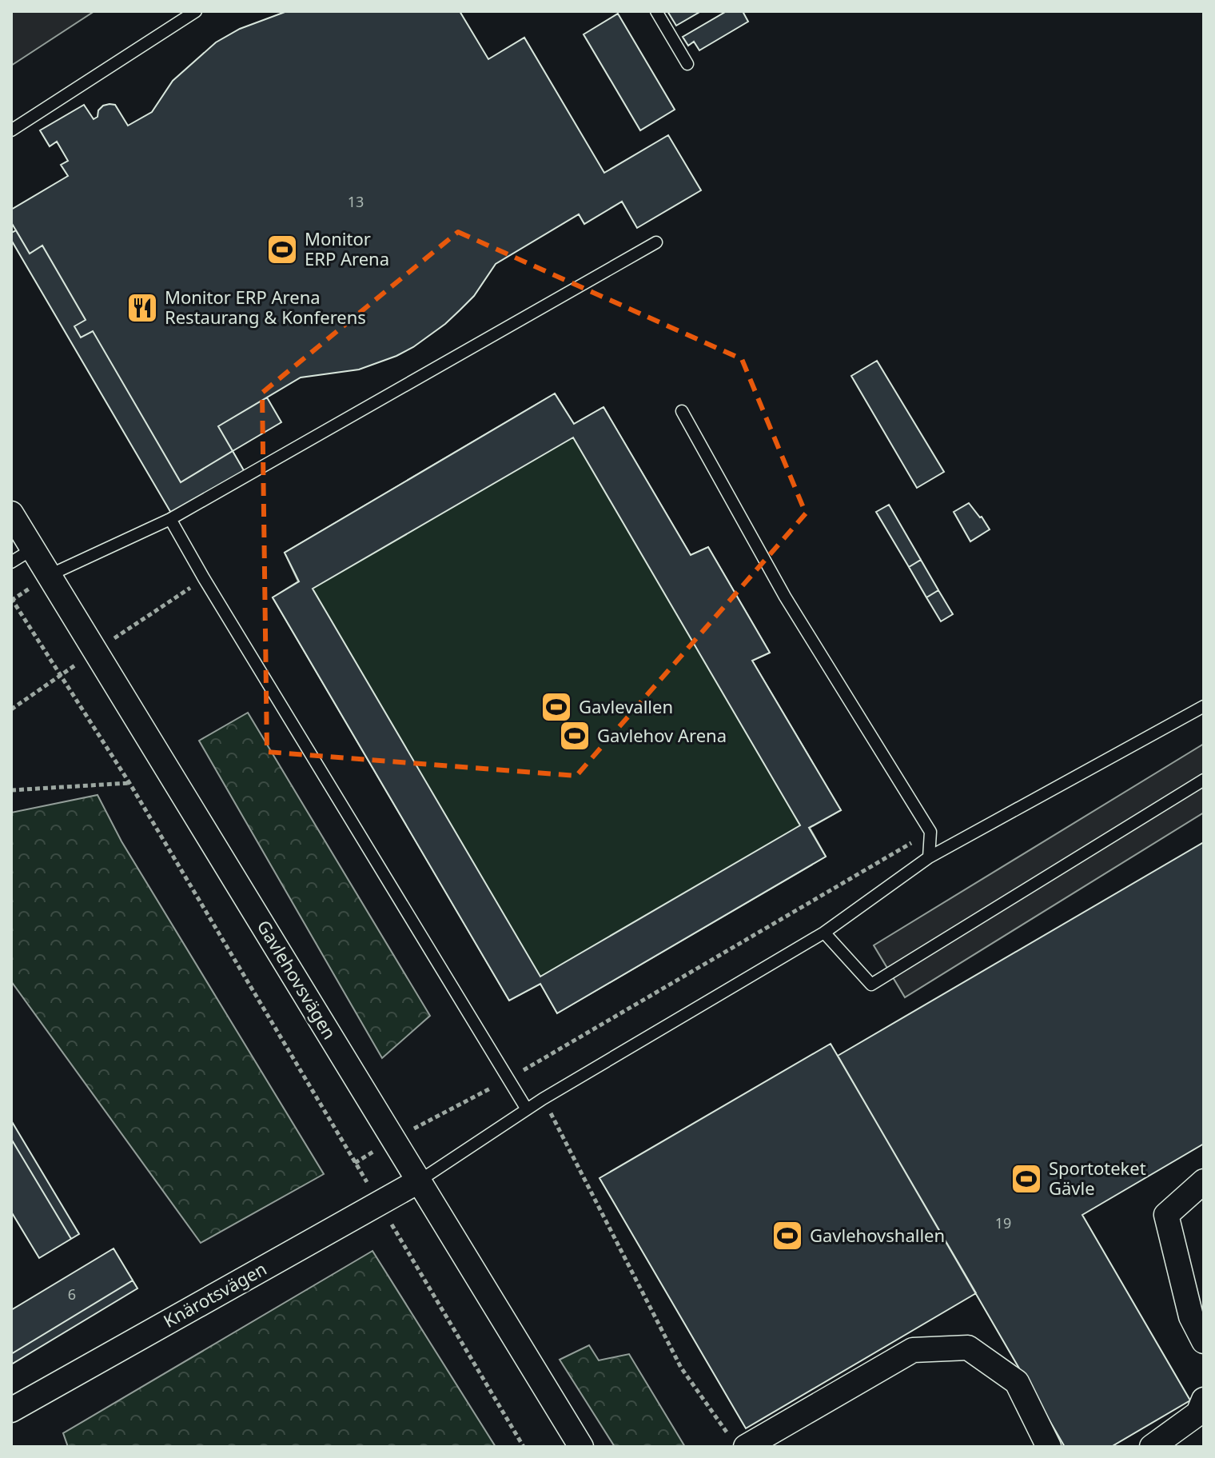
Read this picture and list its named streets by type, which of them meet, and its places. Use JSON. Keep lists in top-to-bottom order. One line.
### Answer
{"streets":{"street":["Gavlehovsvägen","Knärotsvägen"]},"crossings":[["Gavlehovsvägen","Knärotsvägen"]],"places":{"sports":["Monitor ERP Arena","Gavlevallen","Gavlehov Arena","Sportoteket Gävle","Gavlehovshallen"],"restaurant":["Monitor ERP Arena Restaurang & Konferens"]},"house_numbers":["13","19","6"]}
